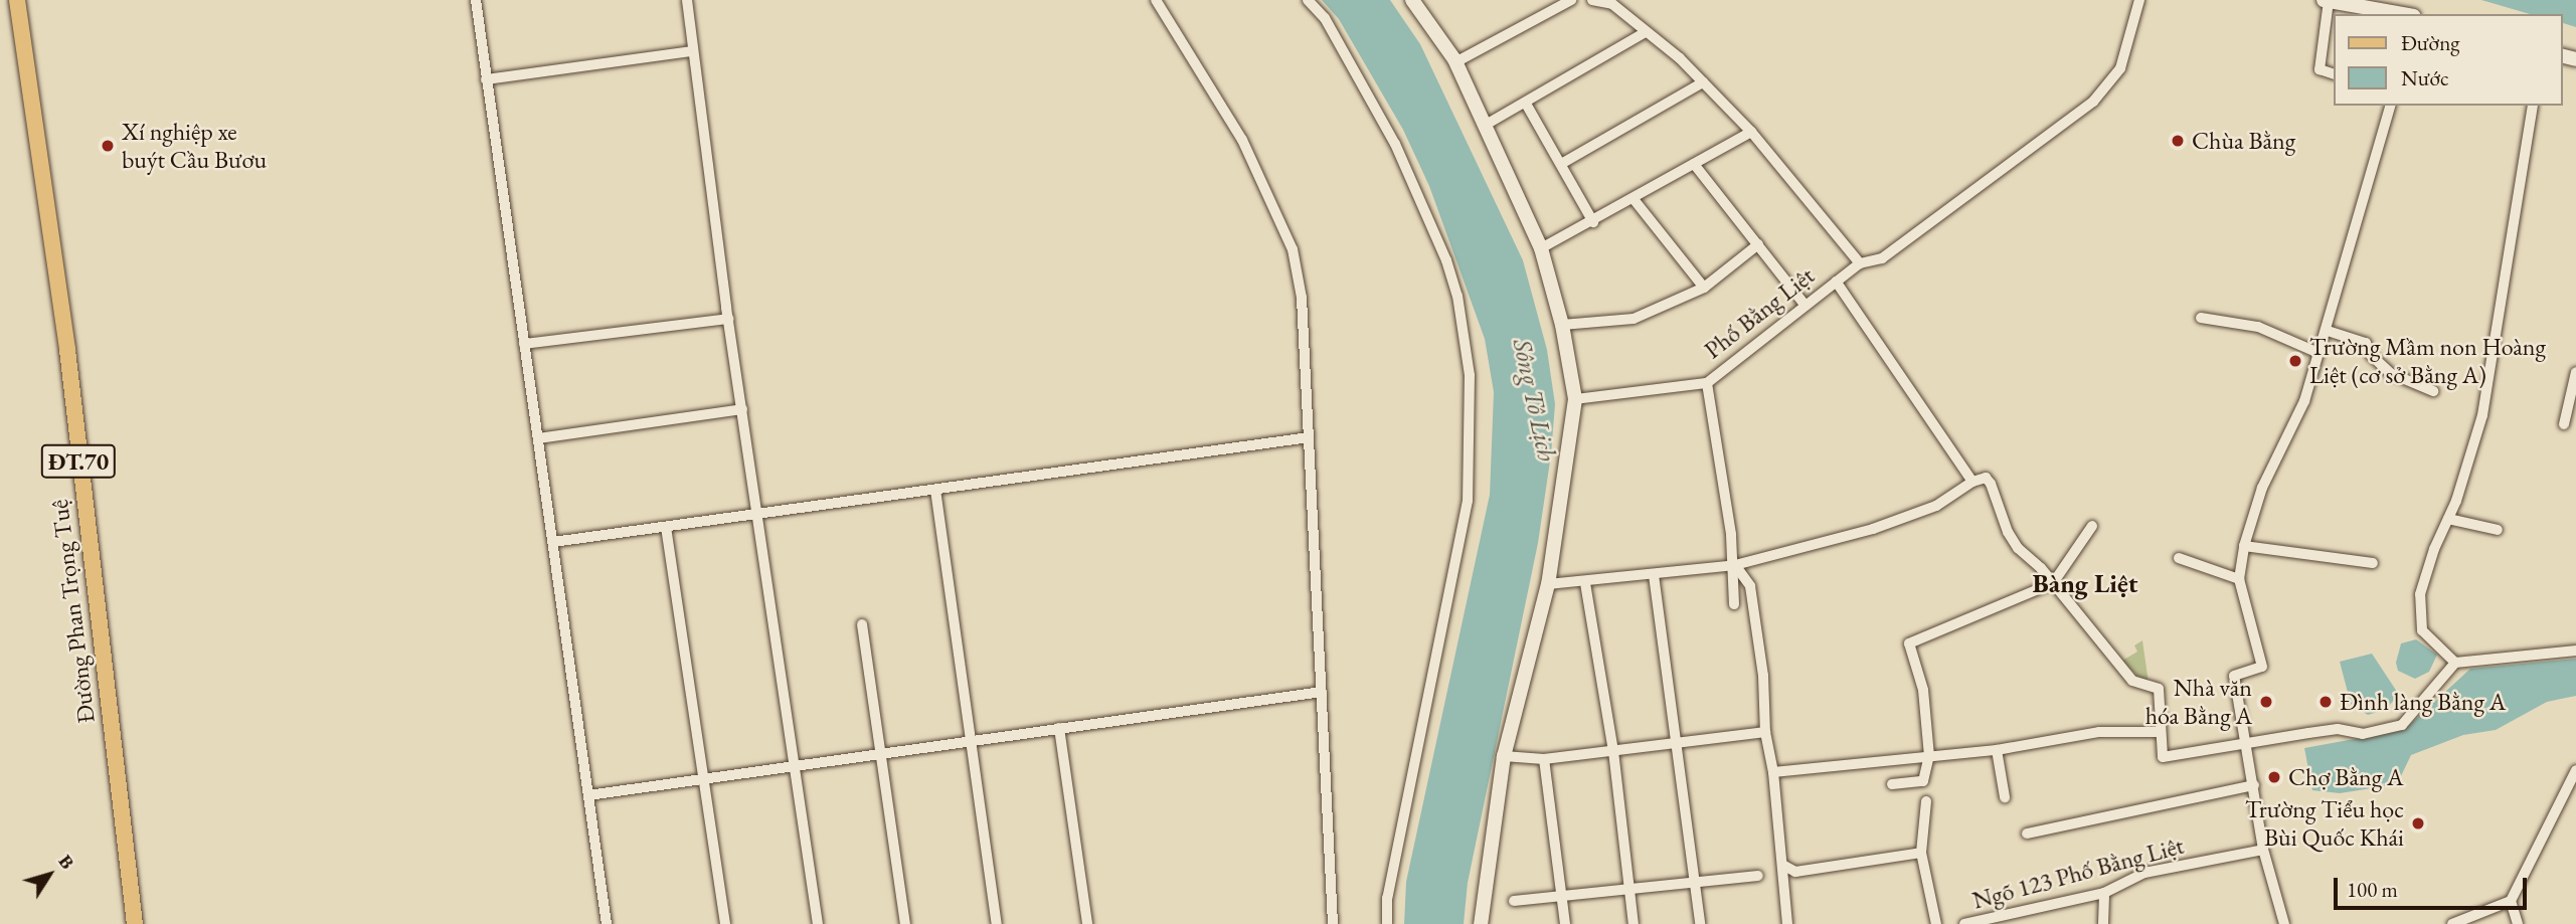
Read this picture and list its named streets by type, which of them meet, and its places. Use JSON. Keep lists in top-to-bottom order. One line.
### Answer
{"streets":{"main road":["ĐT.70","Đường Phan Trọng Tuệ"],"street":["Phố Bằng Liệt","Ngõ 123 Phố Bằng Liệt"]},"districts":["Bàng Liệt"],"water":["Sông Tô Lịch"],"places":["Chùa Bằng","Xí nghiệp xe buýt Cầu Bươu","Trường Mầm non Hoàng Liệt (cơ sở Bằng A)","Nhà văn hóa Bằng A","Đình làng Bằng A","Chợ Bằng A","Trường Tiểu học Bùi Quốc Khái"],"legend":["Đường","Nước"],"scale_bar":"100 m","north":"top right"}
